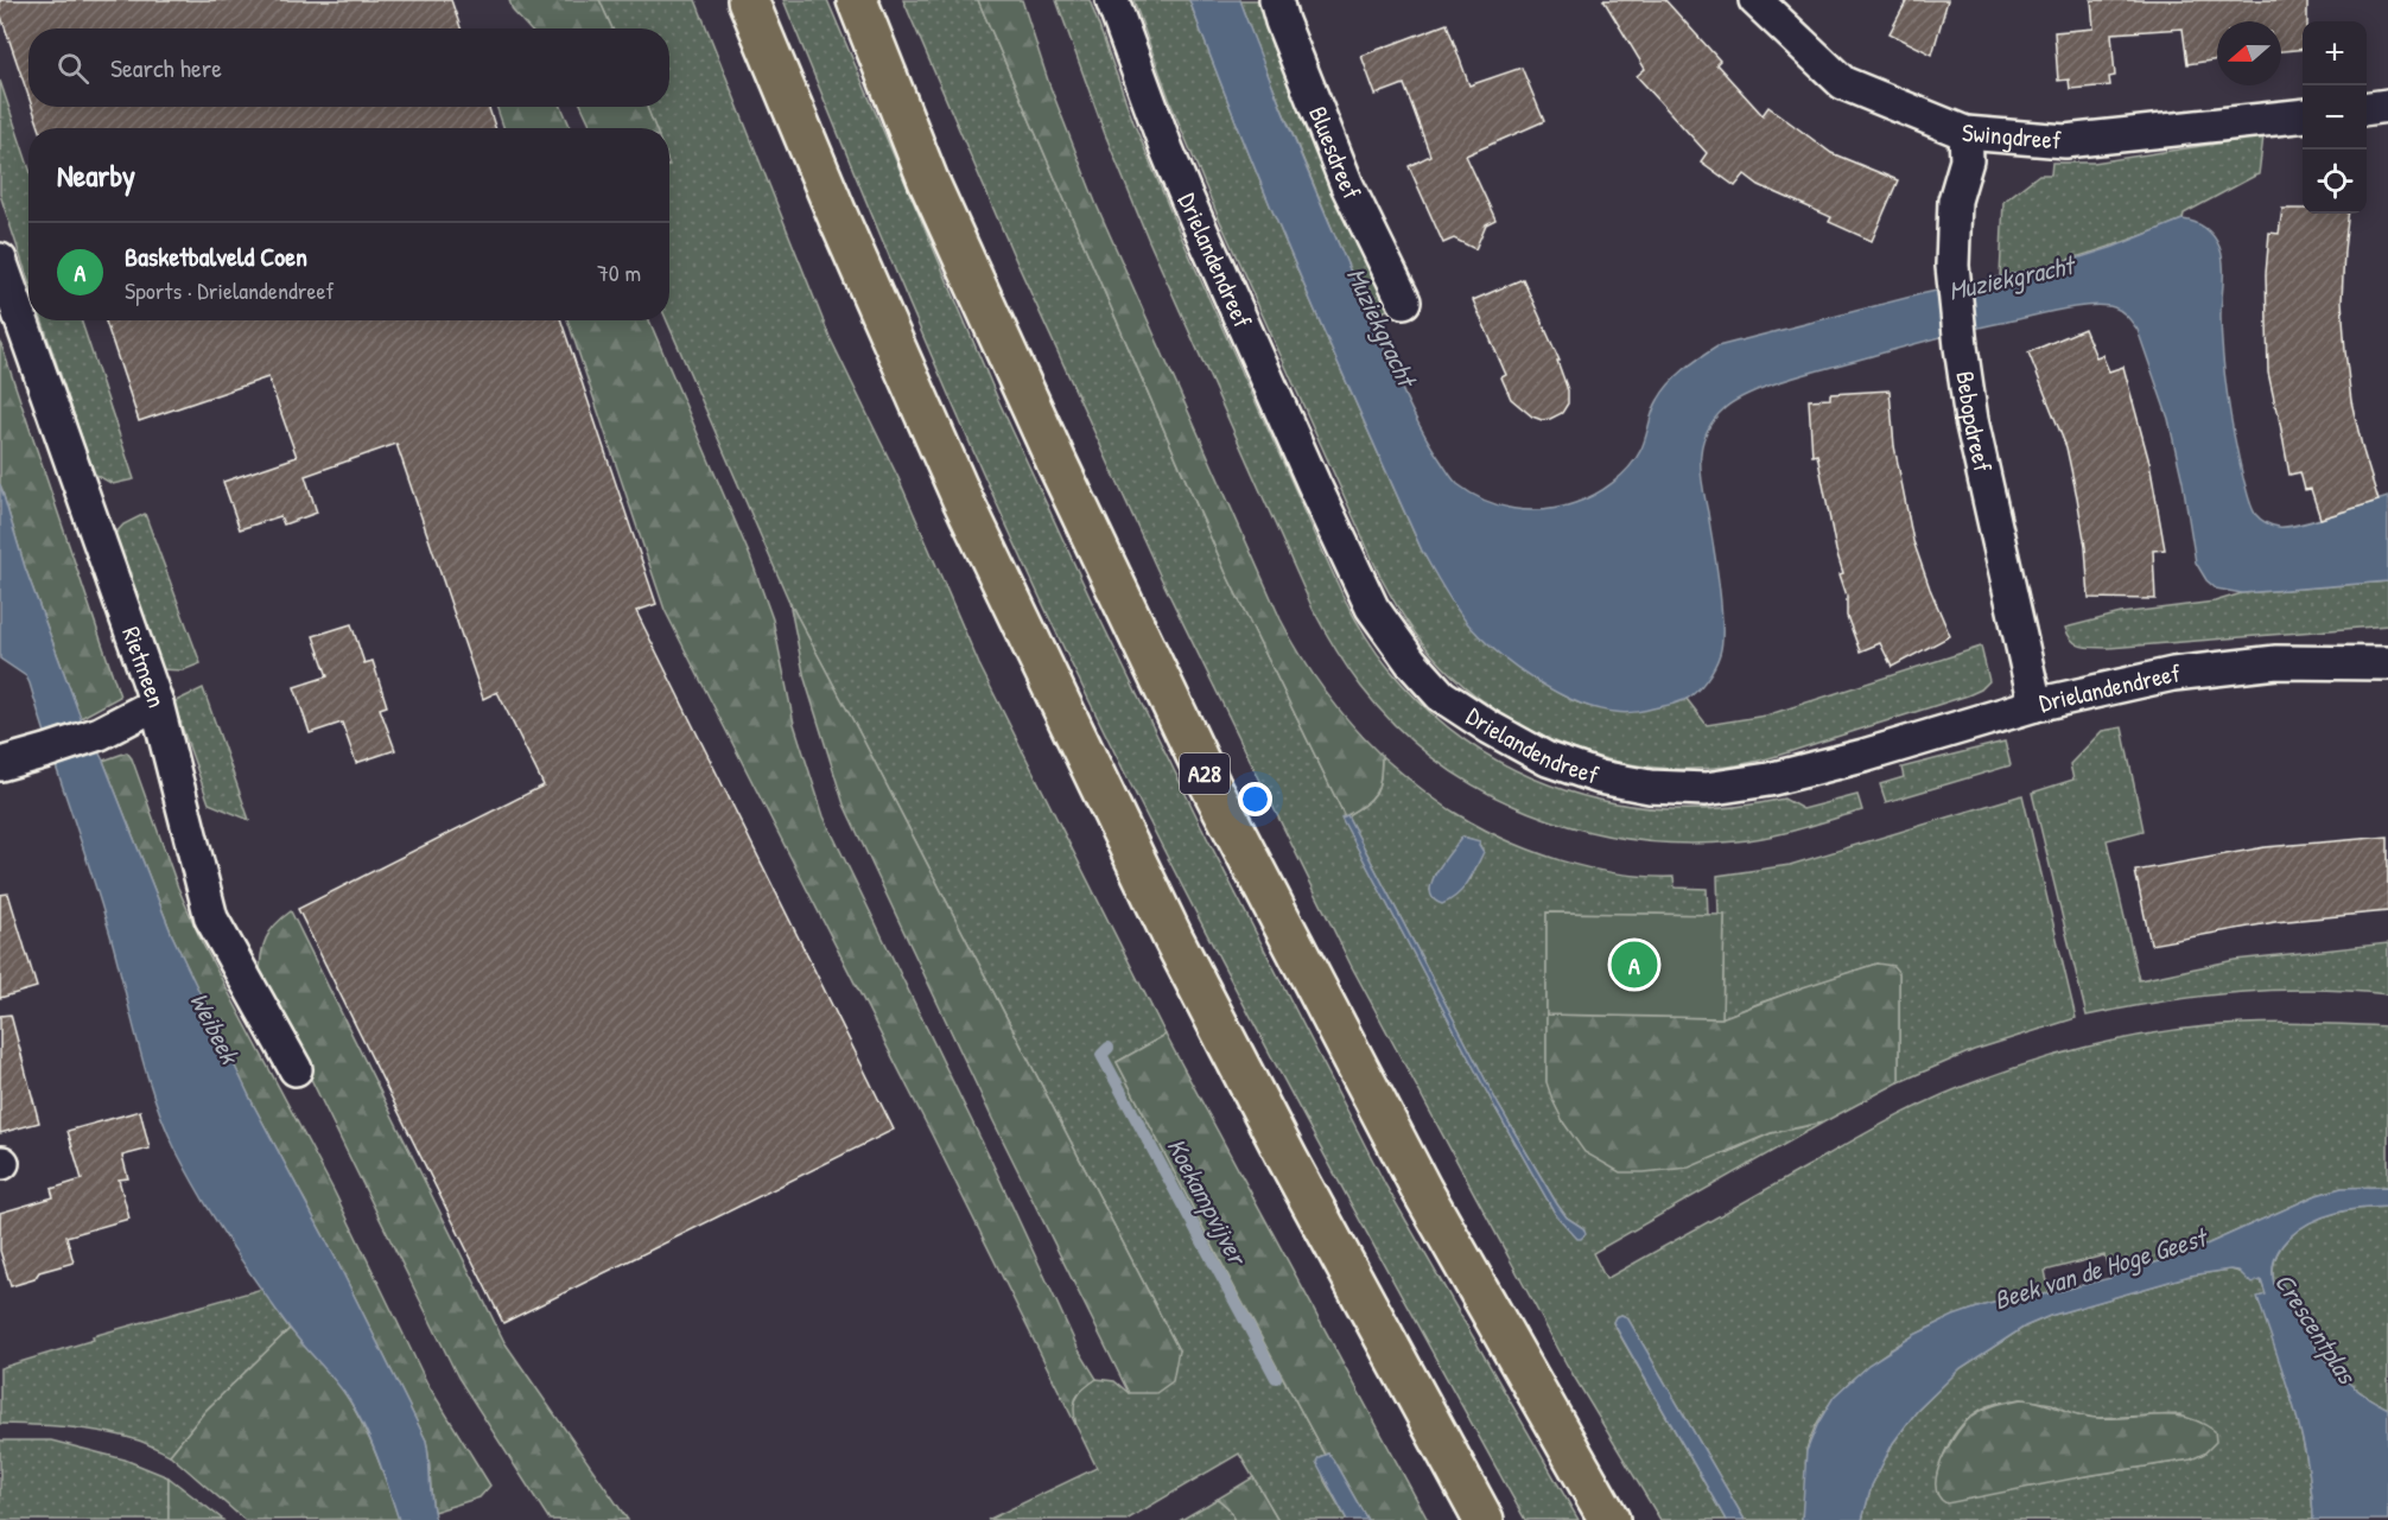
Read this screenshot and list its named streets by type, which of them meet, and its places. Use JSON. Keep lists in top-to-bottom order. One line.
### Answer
{"streets":{"highway":["A28"],"street":["Swingdreef","Bluesdreef","Drielandendreef","Bebopdreef","Rietmeen"]},"crossings":[["Swingdreef","Bebopdreef"],["Drielandendreef","Bebopdreef"]],"water":["Muziekgracht","Weibeek","Koekampvijver","Beek van de Hoge Geest","Crescentplas"],"north":"left","page":{"map_buttons":["+","−"],"search":"Search here","heading":"Nearby","list":[{"mark":"A","name":"Basketbalveld Coen","note":"Sports · Drielandendreef","value":"70 m"}],"pins":"A"}}
